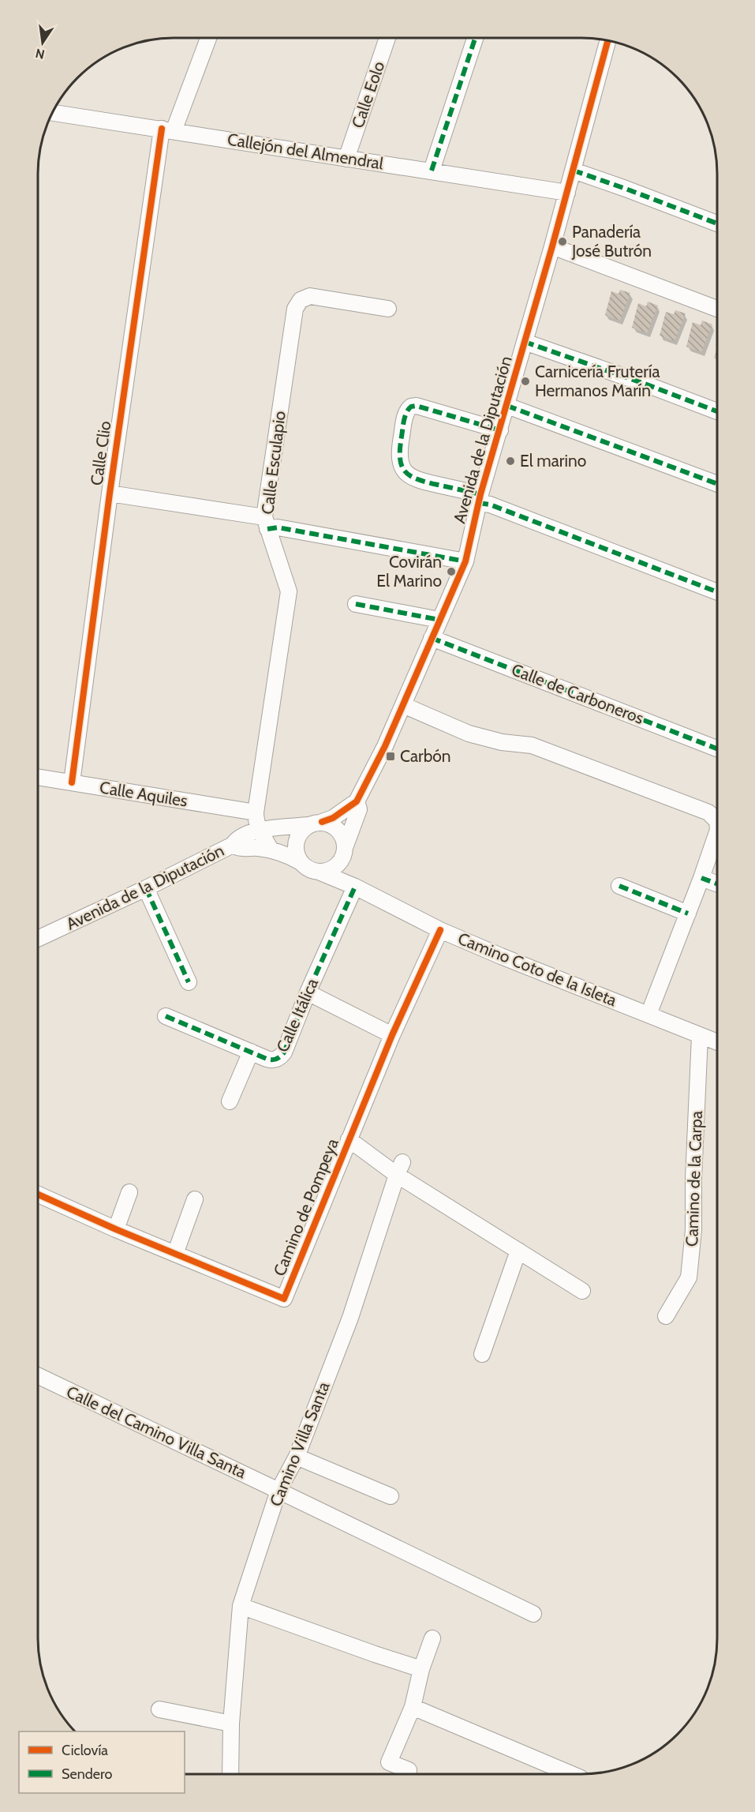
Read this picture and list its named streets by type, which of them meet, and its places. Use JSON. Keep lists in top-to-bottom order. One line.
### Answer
{"streets":{"street":["Calle Eolo","Callejón del Almendral","Avenida de la Diputación","Calle Clio","Calle Esculapio","Calle de Carboneros","Calle Aquiles","Camino Coto de la Isleta","Calle Itálica","Camino de la Carpa","Camino de Pompeya","Calle del Camino Villa Santa","Camino Villa Santa"]},"crossings":[["Calle Eolo","Callejón del Almendral"],["Callejón del Almendral","Avenida de la Diputación"],["Callejón del Almendral","Calle Clio"],["Avenida de la Diputación","Calle Esculapio"],["Avenida de la Diputación","Calle de Carboneros"],["Avenida de la Diputación","Camino Coto de la Isleta"],["Calle Clio","Calle Aquiles"],["Calle Esculapio","Calle Aquiles"],["Camino Coto de la Isleta","Calle Itálica"],["Camino Coto de la Isleta","Camino de la Carpa"],["Camino Coto de la Isleta","Camino de Pompeya"],["Calle del Camino Villa Santa","Camino Villa Santa"]],"places":{"other":["Panadería José Butrón","Carnicería Frutería Hermanos Marín","El marino","Covirán El Marino"],"transit":["Carbón"]},"legend":["Ciclovía","Sendero"],"north":"bottom"}
